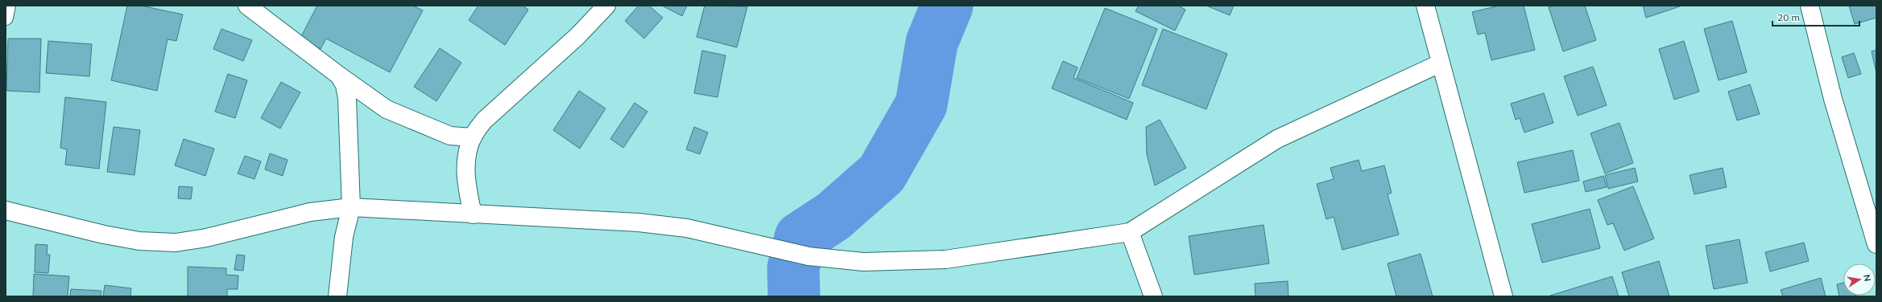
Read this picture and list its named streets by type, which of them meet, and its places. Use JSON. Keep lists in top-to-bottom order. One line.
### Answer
{"scale_bar":"20 m","north":"right"}
